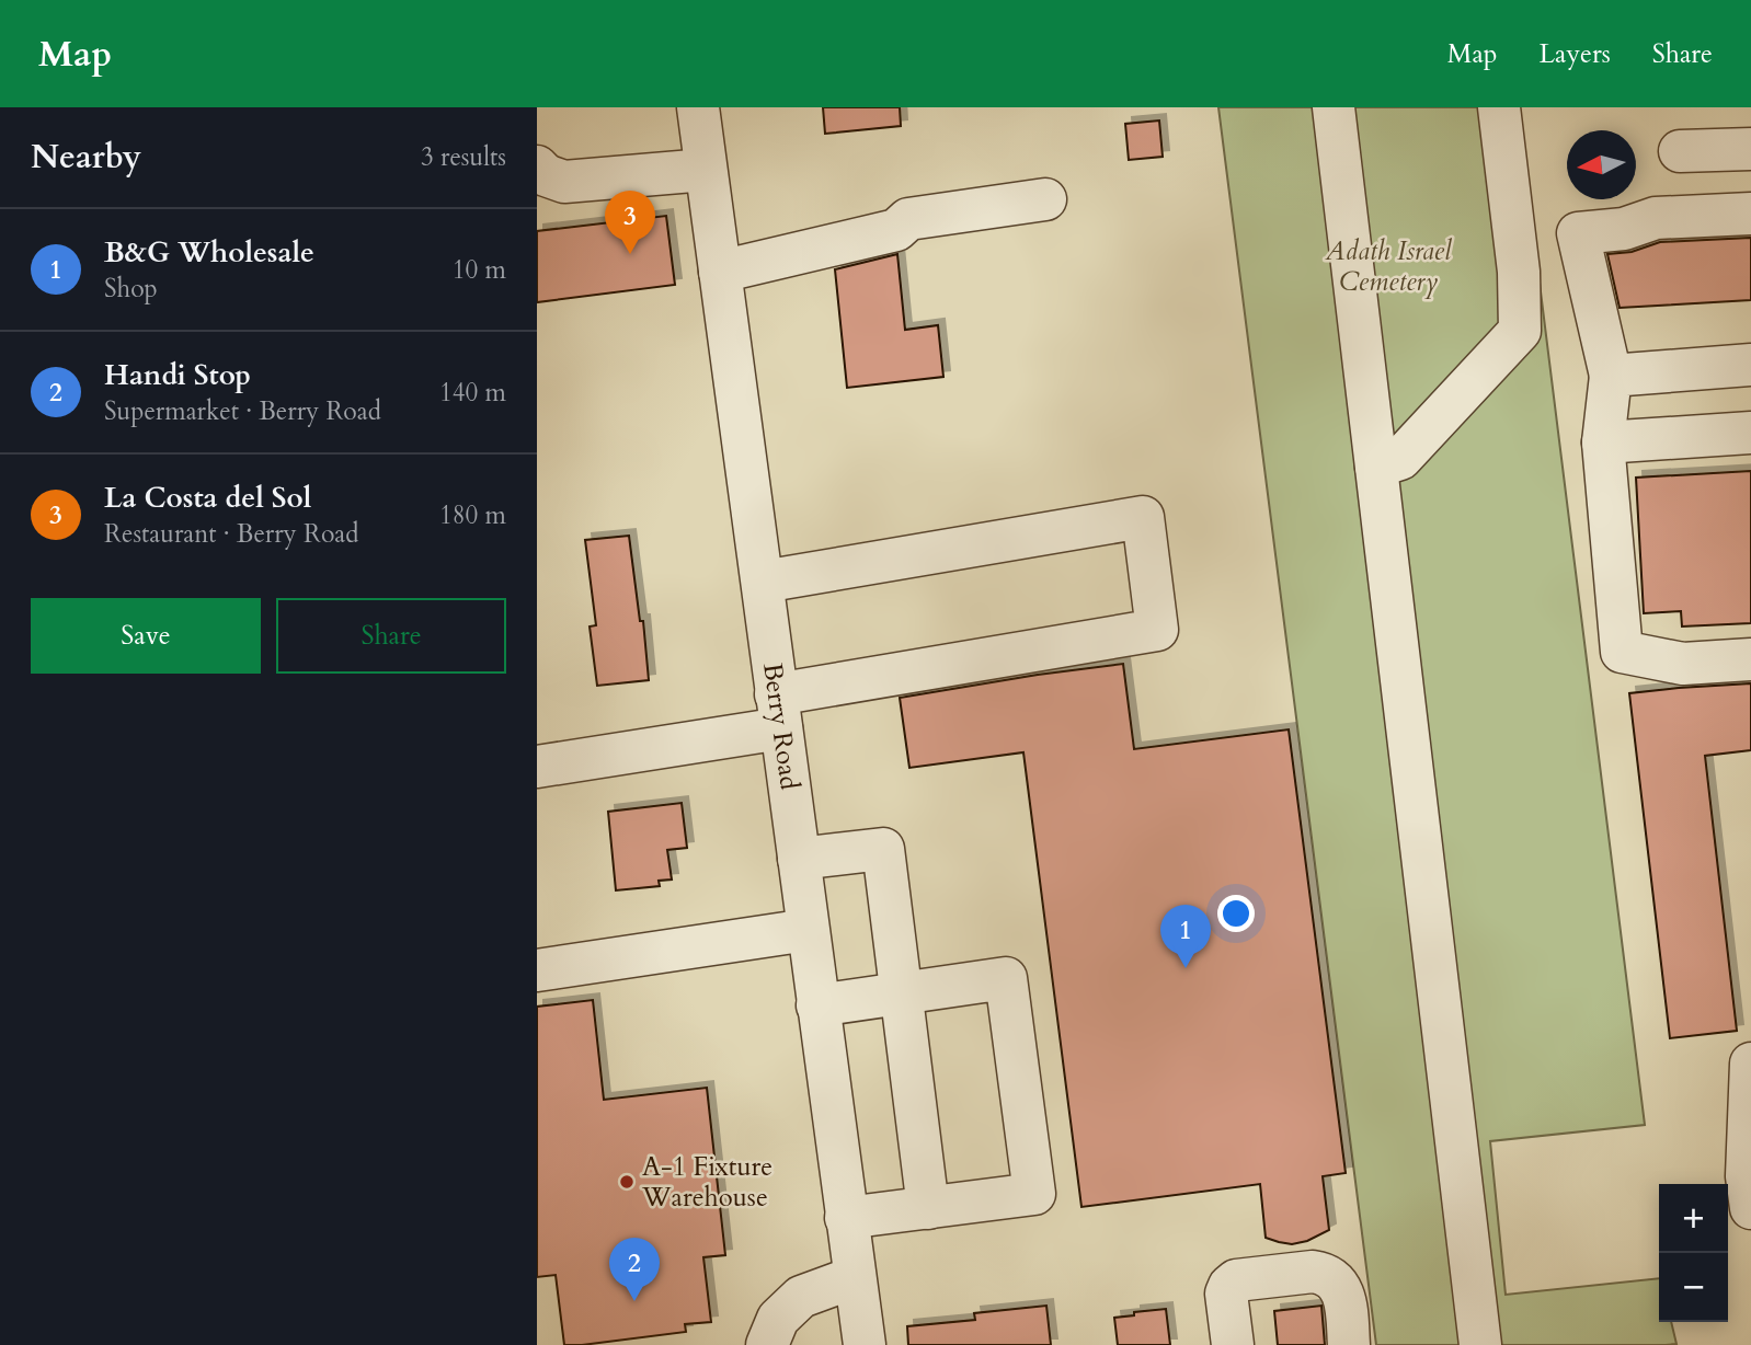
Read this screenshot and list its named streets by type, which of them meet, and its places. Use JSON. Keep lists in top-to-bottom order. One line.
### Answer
{"streets":{"street":["Berry Road"]},"parks":["Adath Israel Cemetery"],"places":["A-1 Fixture Warehouse"],"north":"left","page":{"header":"Map","nav":["Map","Layers","Share"],"heading":["Nearby","3 results"],"pins":["3","1","2"],"list":[{"mark":"1","name":"B&G Wholesale","note":"Shop","value":"10 m"},{"mark":"2","name":"Handi Stop","note":"Supermarket · Berry Road","value":"140 m"},{"mark":"3","name":"La Costa del Sol","note":"Restaurant · Berry Road","value":"180 m"}],"buttons":["Save","Share"],"map_buttons":["+","−"]}}
